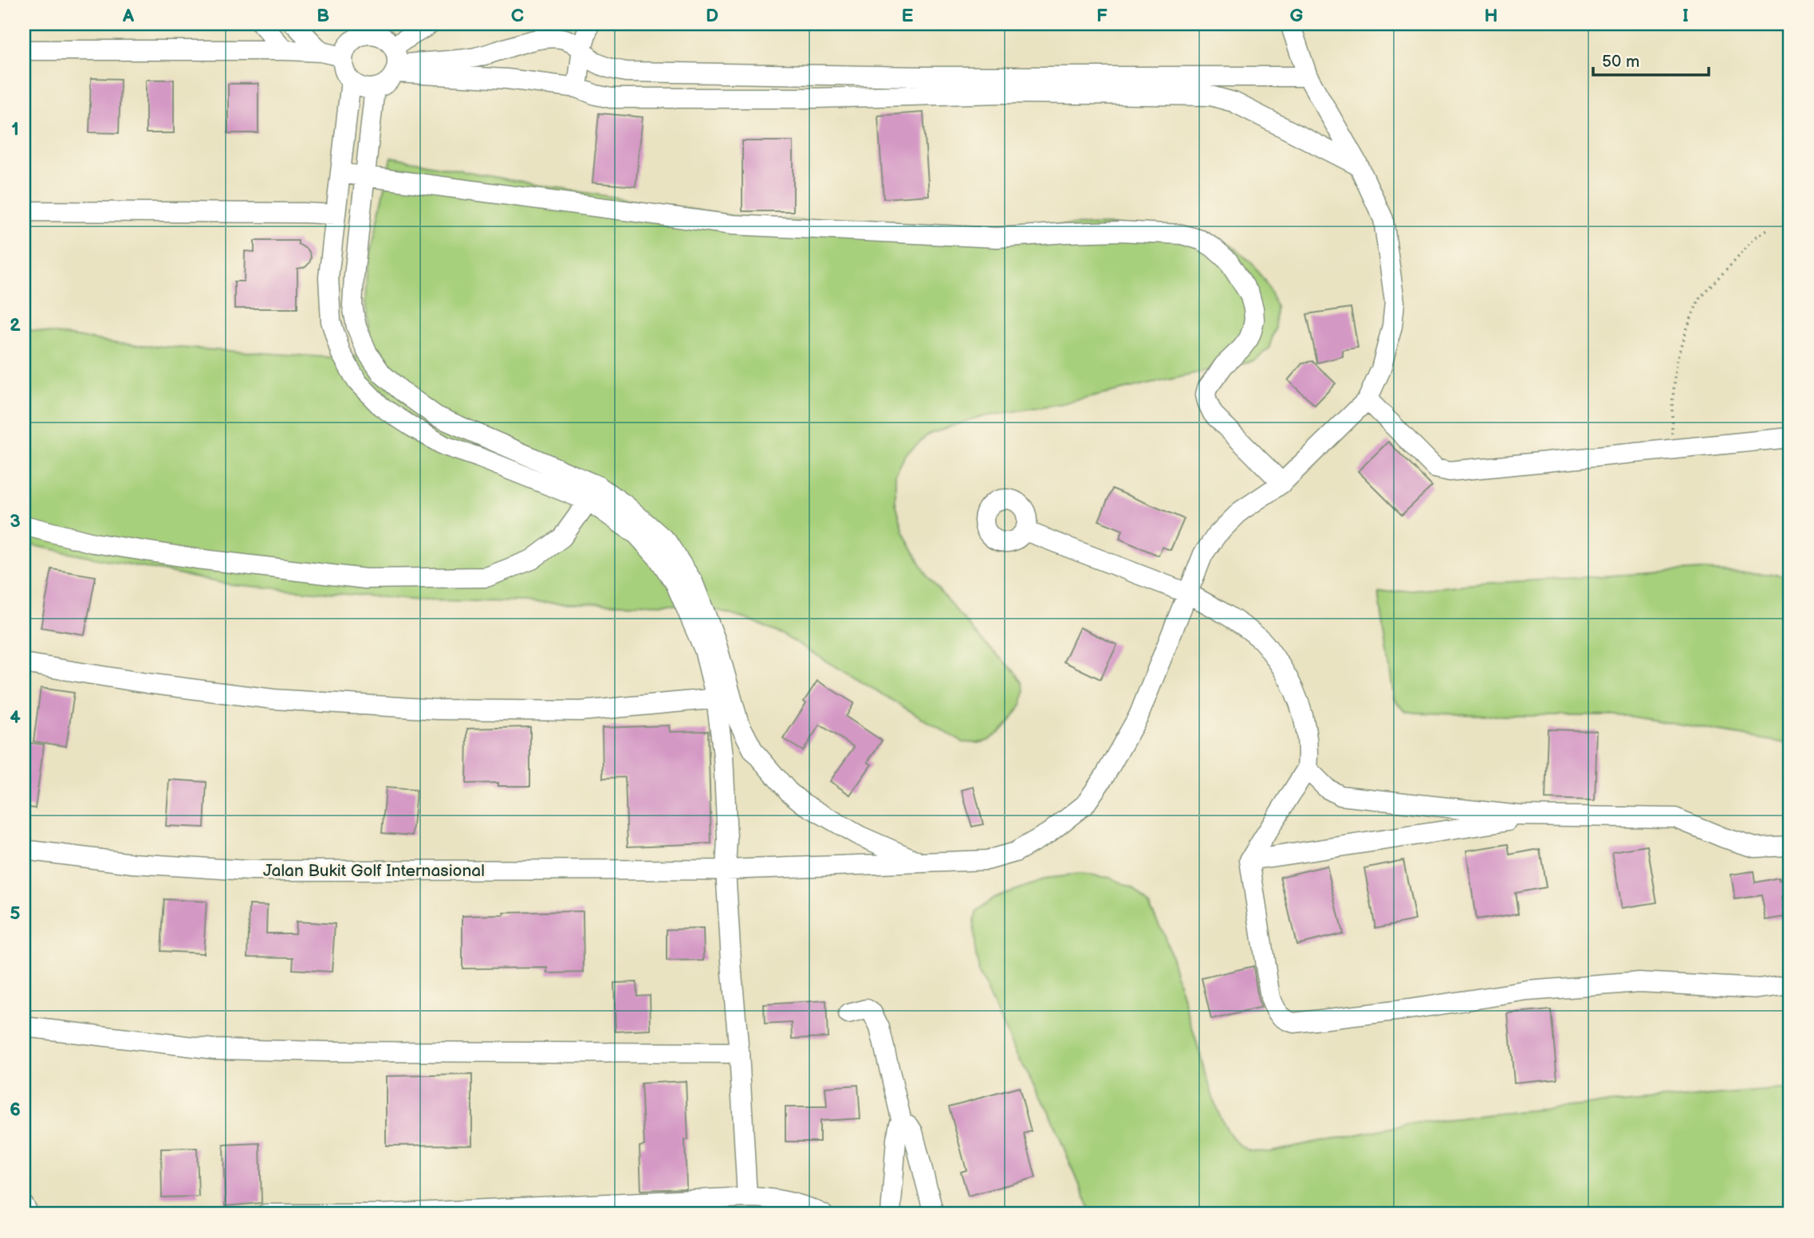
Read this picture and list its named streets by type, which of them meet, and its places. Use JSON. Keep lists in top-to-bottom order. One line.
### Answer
{"streets":{"street":["Jalan Bukit Golf Internasional"]},"scale_bar":"50 m","grid":{"columns":["A","B","C","D","E","F","G","H","I"],"rows":["1","2","3","4","5","6"]}}
